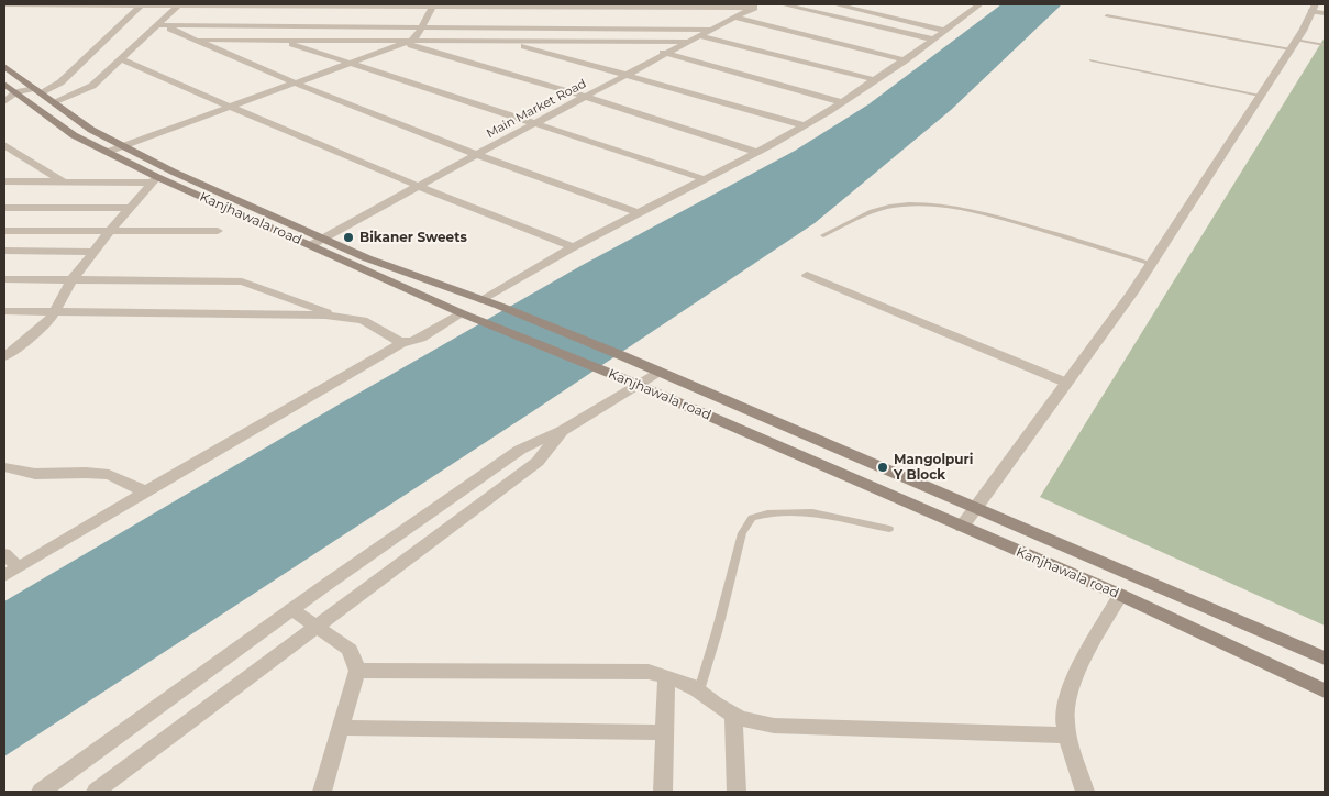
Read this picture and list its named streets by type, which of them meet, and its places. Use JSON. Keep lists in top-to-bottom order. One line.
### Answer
{"streets":{"main road":["Kanjhawala road"],"street":["Main Market Road"]},"crossings":[["Main Market Road","Kanjhawala road"]],"places":["Bikaner Sweets","Mangolpuri Y Block"]}
